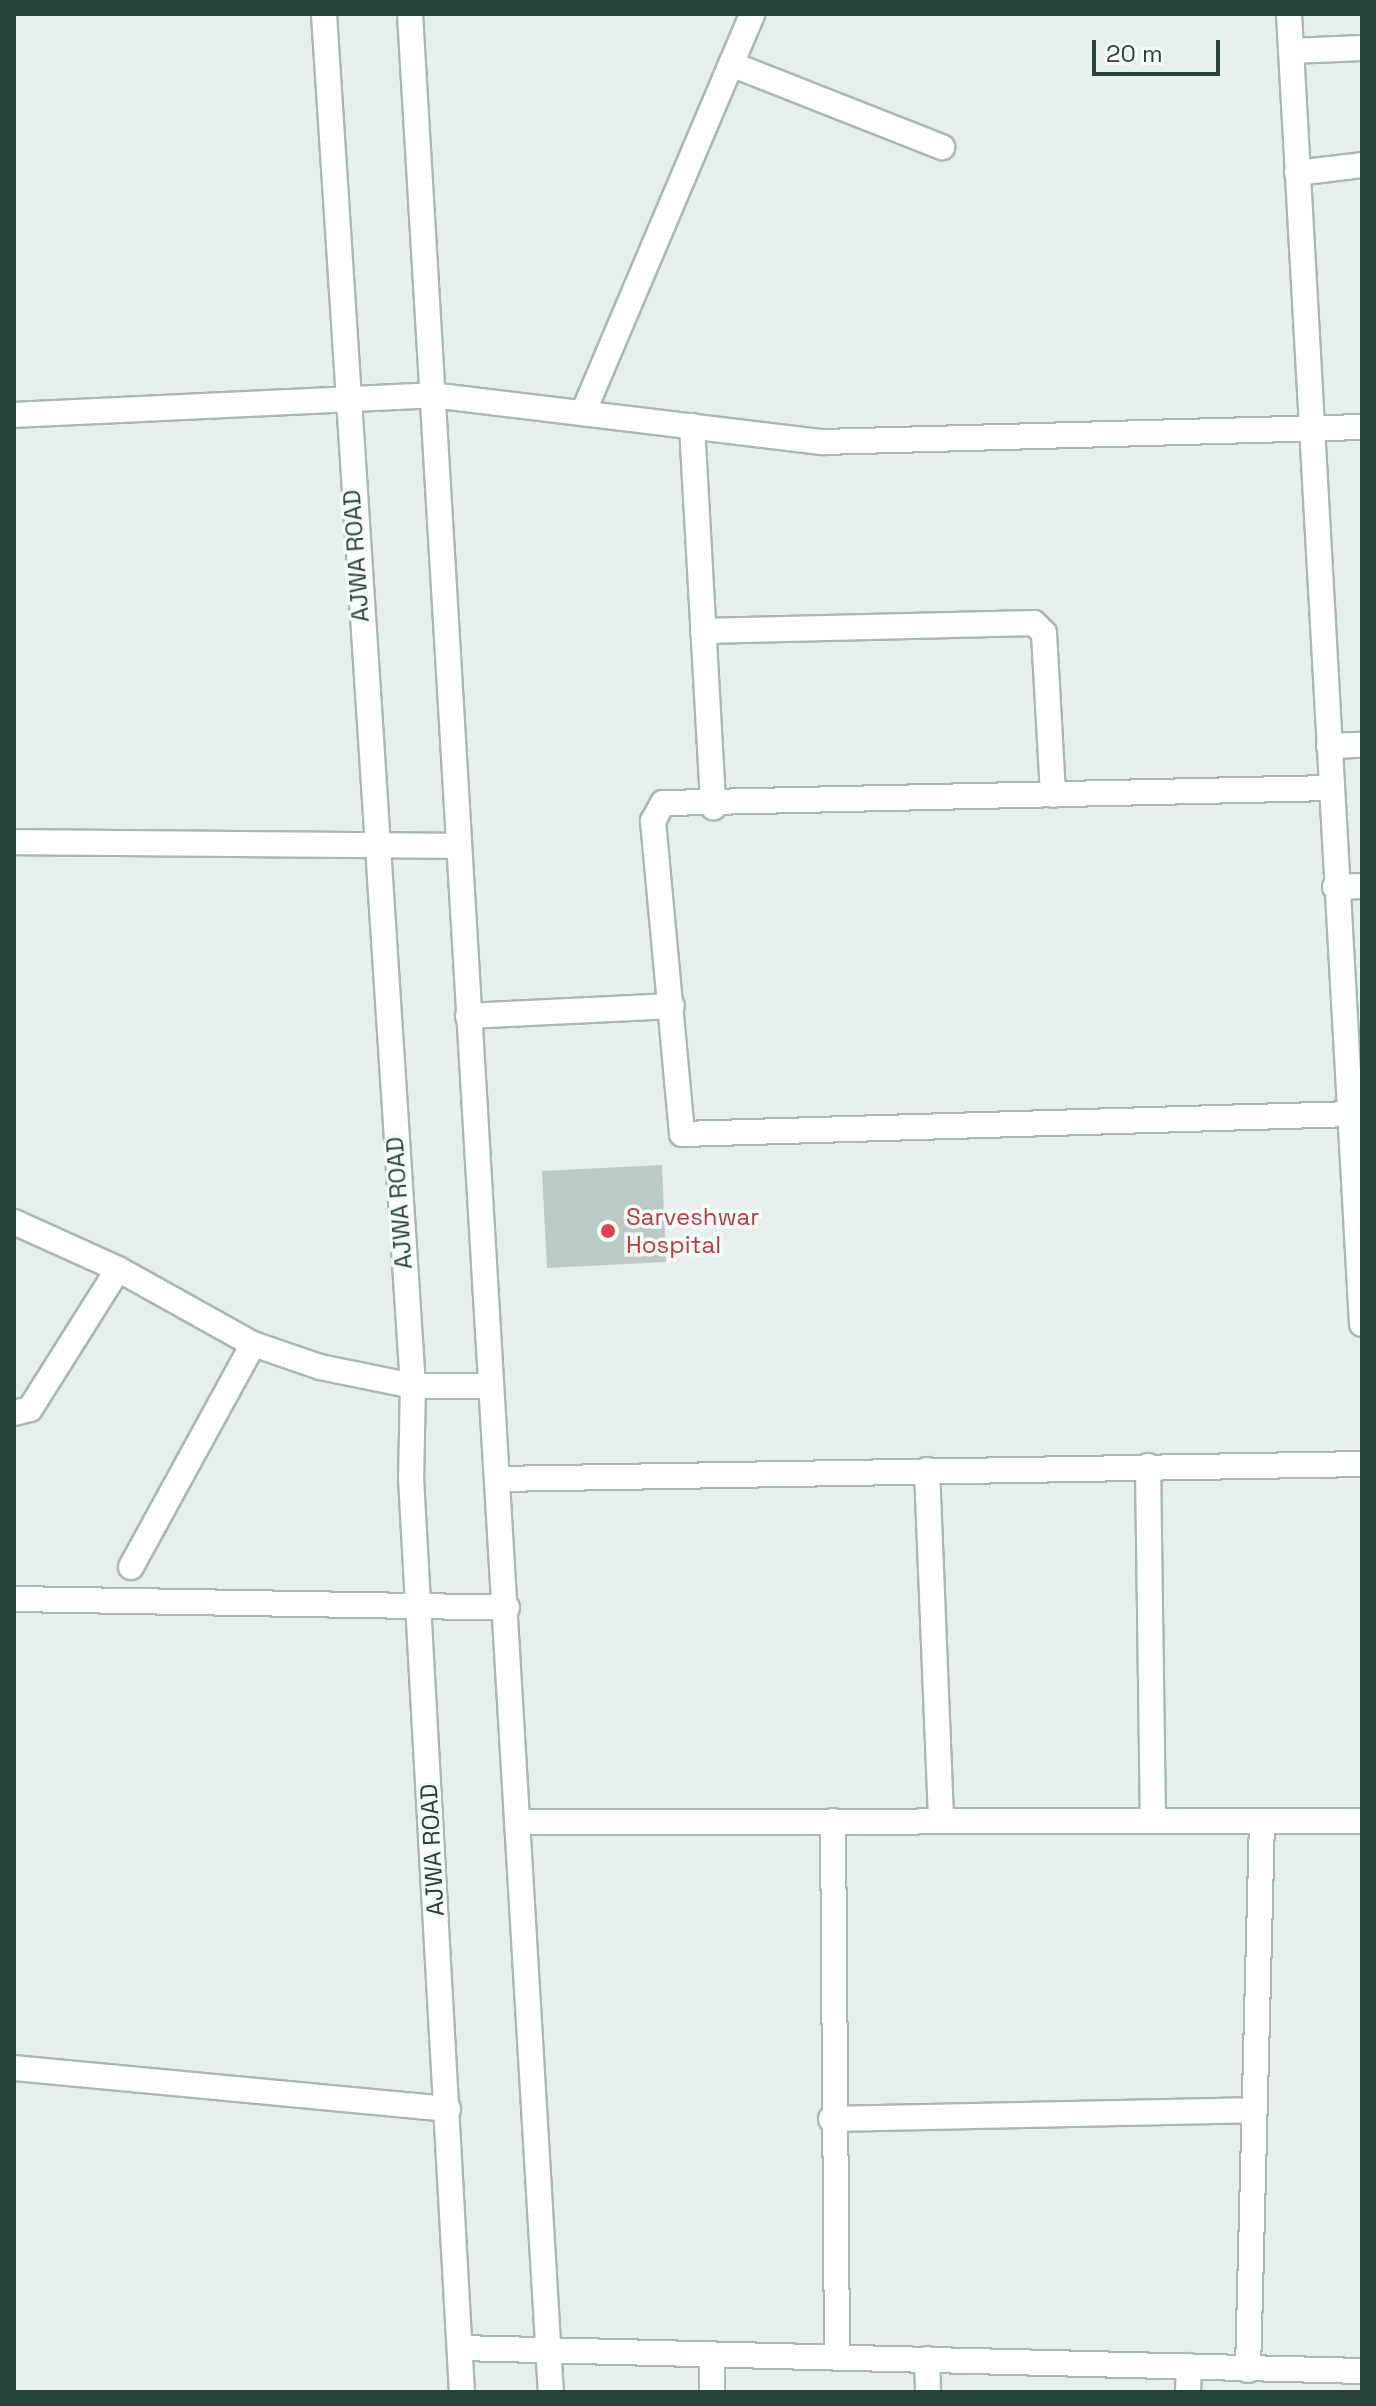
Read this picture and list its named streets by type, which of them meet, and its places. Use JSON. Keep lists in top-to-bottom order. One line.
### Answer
{"streets":{"street":["AJWA ROAD"]},"places":["Sarveshwar Hospital"],"scale_bar":"20 m"}
